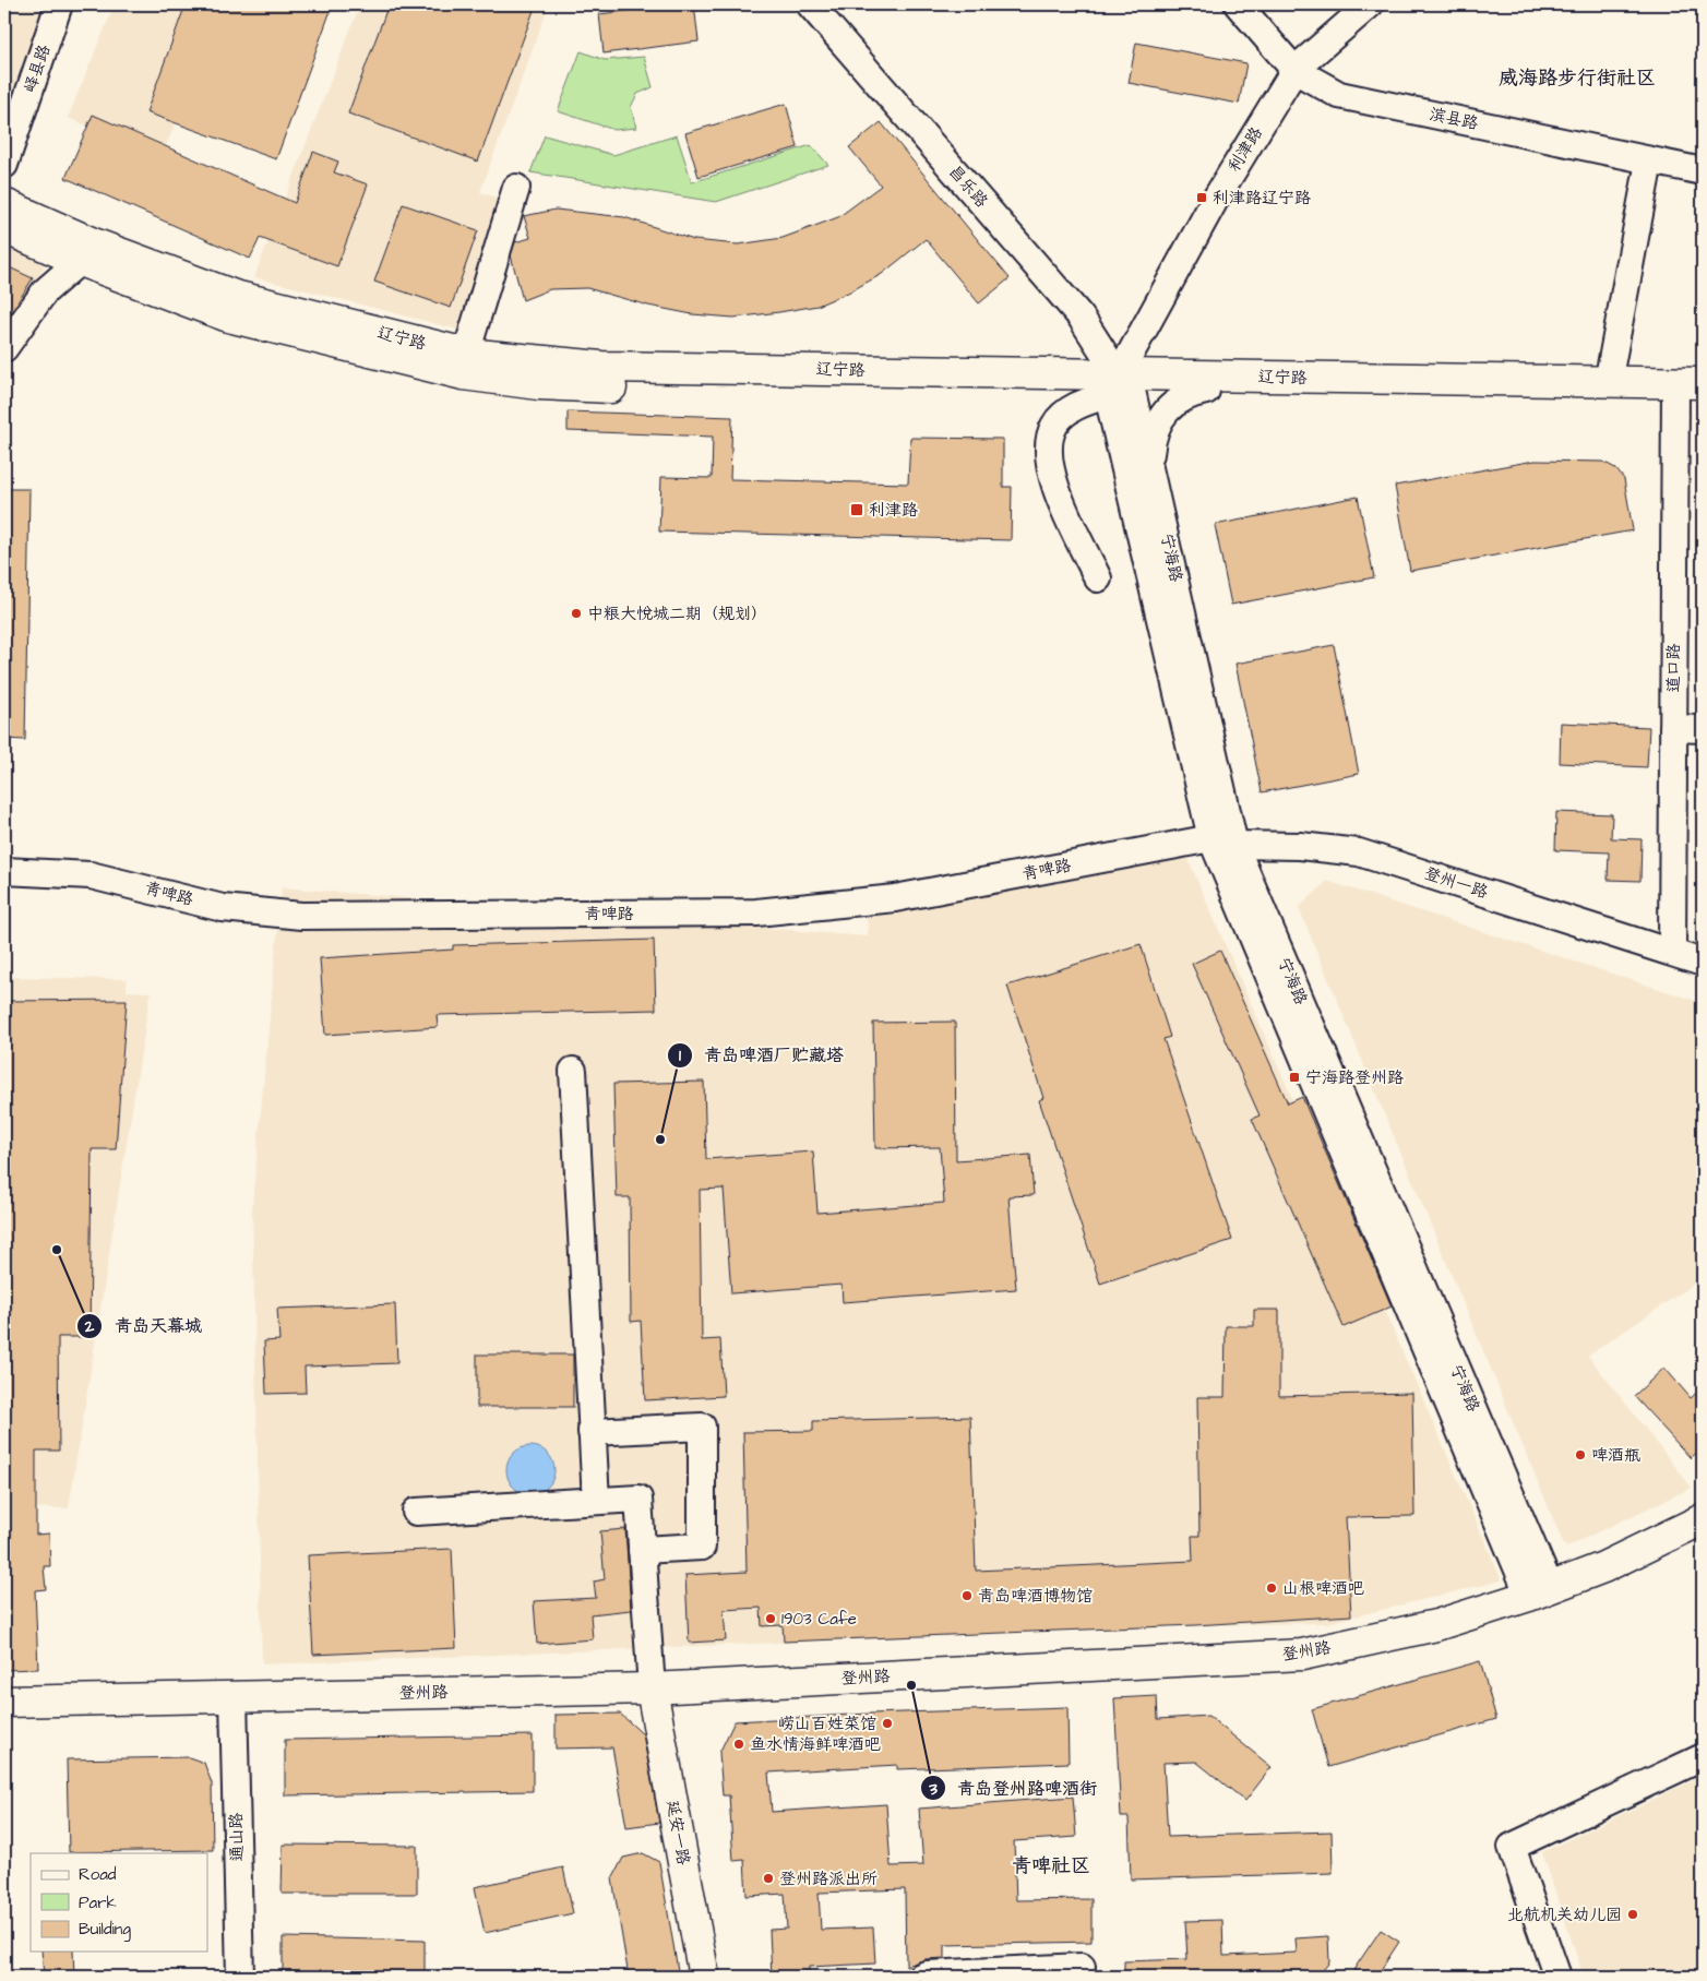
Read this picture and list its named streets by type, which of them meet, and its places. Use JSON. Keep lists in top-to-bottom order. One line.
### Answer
{"streets":{"main road":["辽宁路","登州路","延安一路"],"street":["峄县路","滨县路","利津路","昌乐路","宁海路","道口路","青啤路","登州一路","通山路"]},"crossings":[["滨县路","利津路"],["利津路","昌乐路"],["利津路","辽宁路"],["利津路","宁海路"],["昌乐路","辽宁路"],["昌乐路","宁海路"],["辽宁路","宁海路"],["辽宁路","道口路"],["宁海路","青啤路"],["宁海路","登州一路"],["宁海路","登州路"],["道口路","登州一路"],["青啤路","登州一路"],["登州路","延安一路"],["登州路","通山路"]],"districts":["威海路步行街社区","青啤社区"],"places":{"transit":["利津路辽宁路","利津路","宁海路登州路"],"other":["中粮大悦城二期（规划）","青岛啤酒厂贮藏塔","青岛天幕城","啤酒瓶","山根啤酒吧","青岛啤酒博物馆","1903 Cafe","青岛登州路啤酒街","崂山百姓菜馆","鱼水情海鲜啤酒吧","登州路派出所","北航机关幼儿园"]},"legend":["Road","Park","Building"]}
